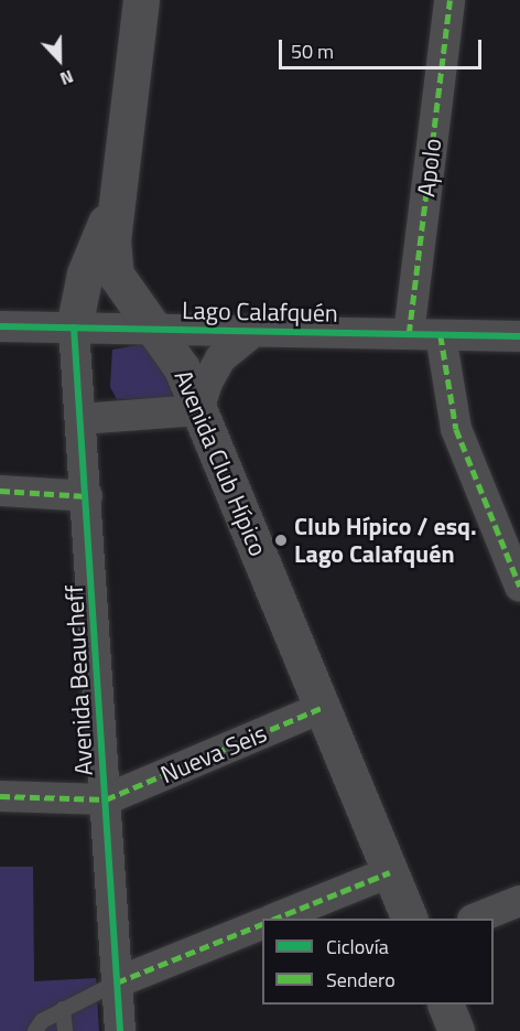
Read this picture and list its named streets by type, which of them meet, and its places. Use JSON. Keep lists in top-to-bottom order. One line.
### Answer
{"streets":{"main road":["Avenida Club Hípico"],"street":["Apolo","Lago Calafquén","Avenida Beaucheff","Nueva Seis"]},"crossings":[["Apolo","Lago Calafquén"],["Lago Calafquén","Avenida Club Hípico"],["Lago Calafquén","Avenida Beaucheff"],["Avenida Club Hípico","Nueva Seis"],["Avenida Beaucheff","Nueva Seis"]],"places":["Club Hípico / esq. Lago Calafquén"],"legend":["Ciclovía","Sendero"],"scale_bar":"50 m","north":"bottom"}
